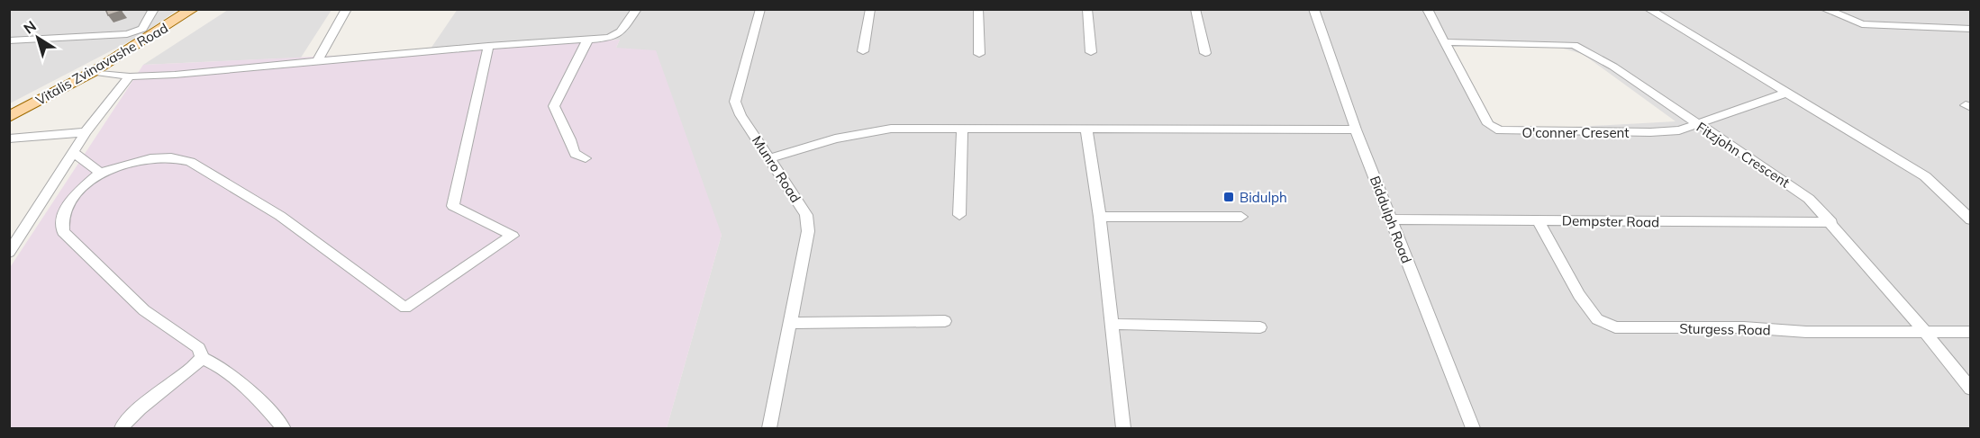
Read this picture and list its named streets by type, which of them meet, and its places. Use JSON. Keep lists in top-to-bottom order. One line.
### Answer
{"streets":{"main road":["Vitalis Zvinavashe Road"],"street":["O'conner Cresent","Fitzjohn Crescent","Munro Road","Biddulph Road","Dempster Road","Sturgess Road"]},"crossings":[["O'conner Cresent","Fitzjohn Crescent"],["Fitzjohn Crescent","Dempster Road"],["Fitzjohn Crescent","Sturgess Road"],["Biddulph Road","Dempster Road"],["Dempster Road","Sturgess Road"]],"places":{"transit":["Bidulph"]},"north":"top left"}
